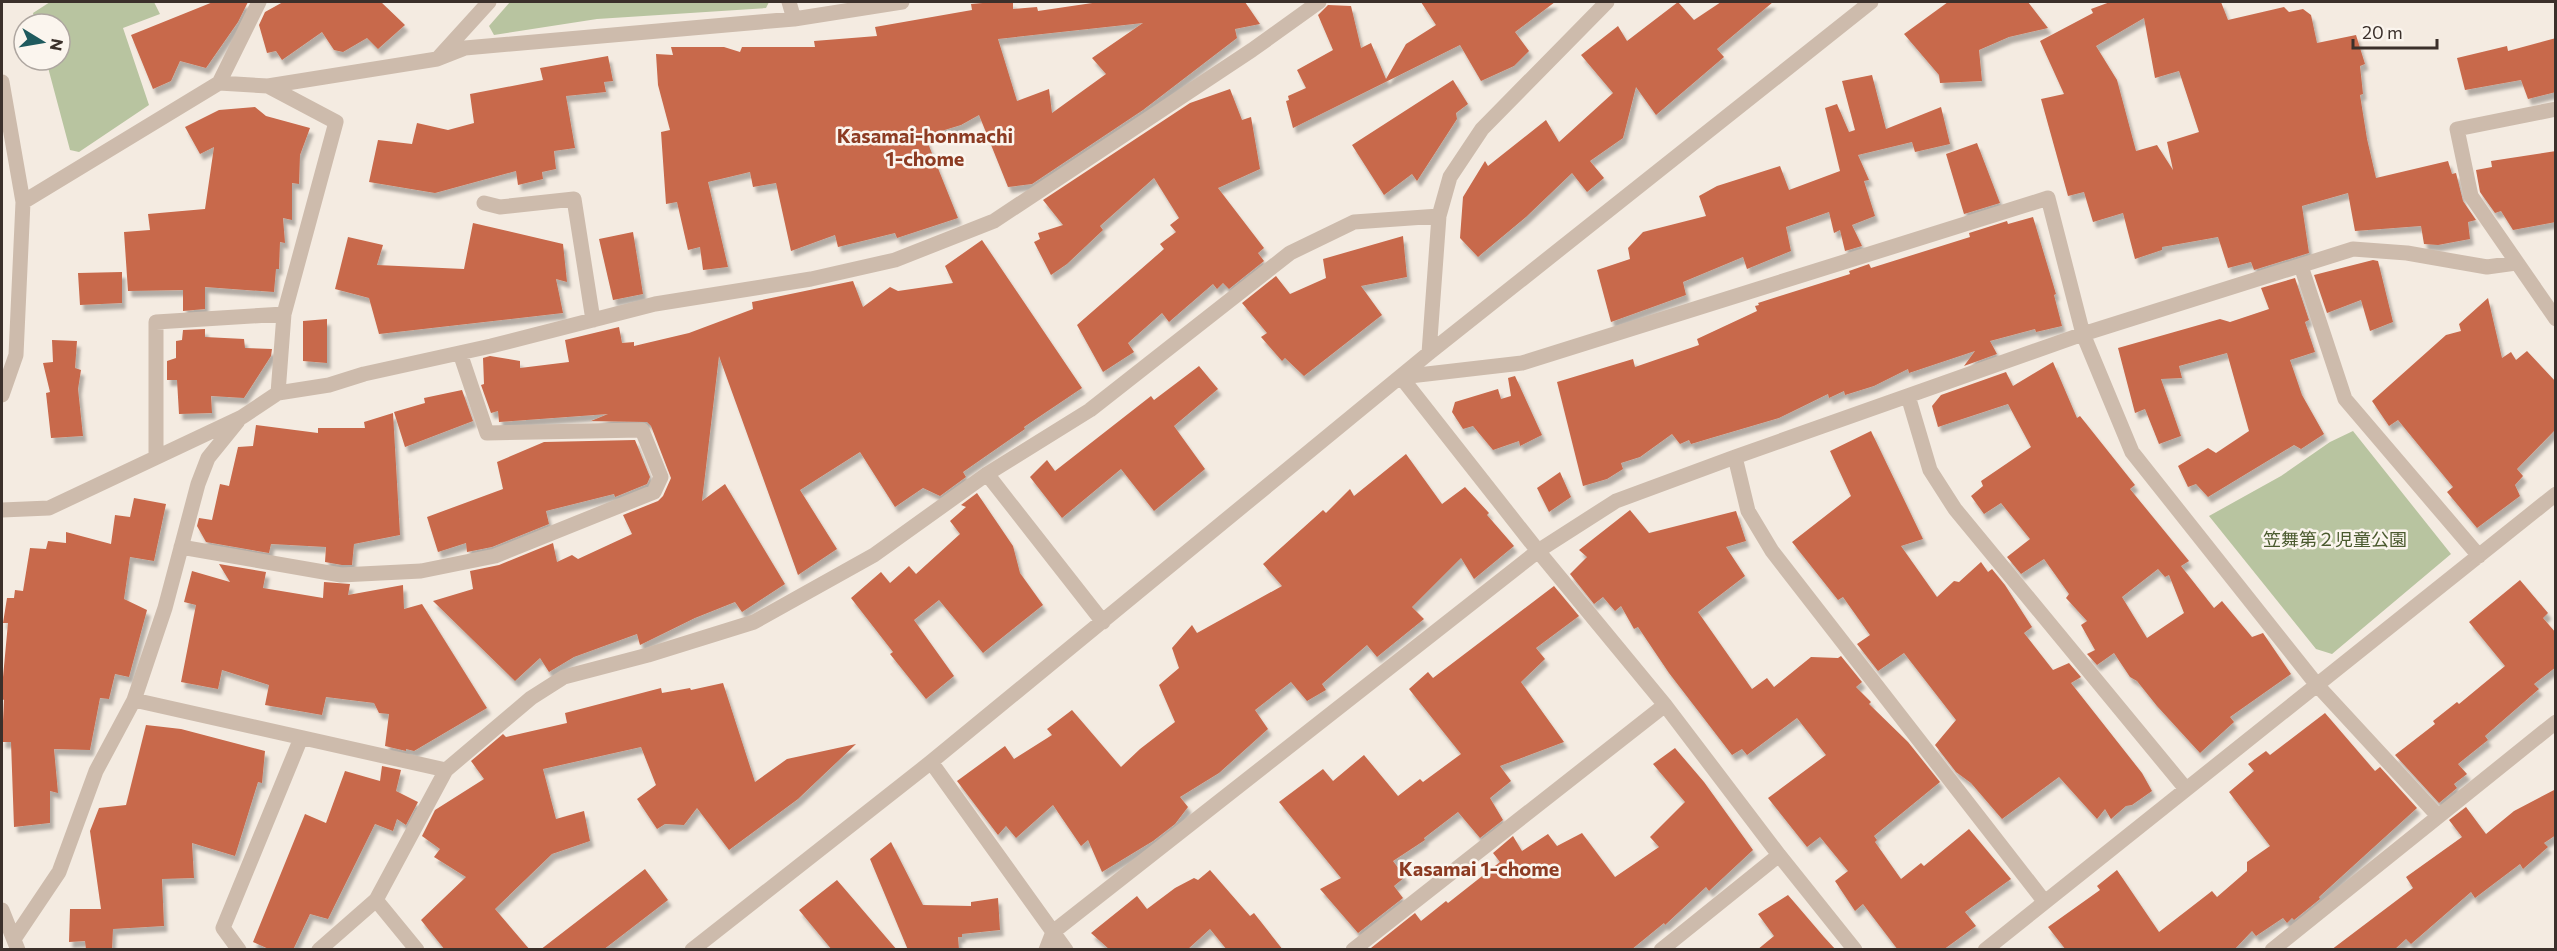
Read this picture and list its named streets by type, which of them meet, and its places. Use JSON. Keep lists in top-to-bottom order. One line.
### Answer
{"districts":["Kasamai-honmachi 1-chome","Kasamai 1-chome"],"parks":["笠舞第２児童公園"],"scale_bar":"20 m","north":"right"}
